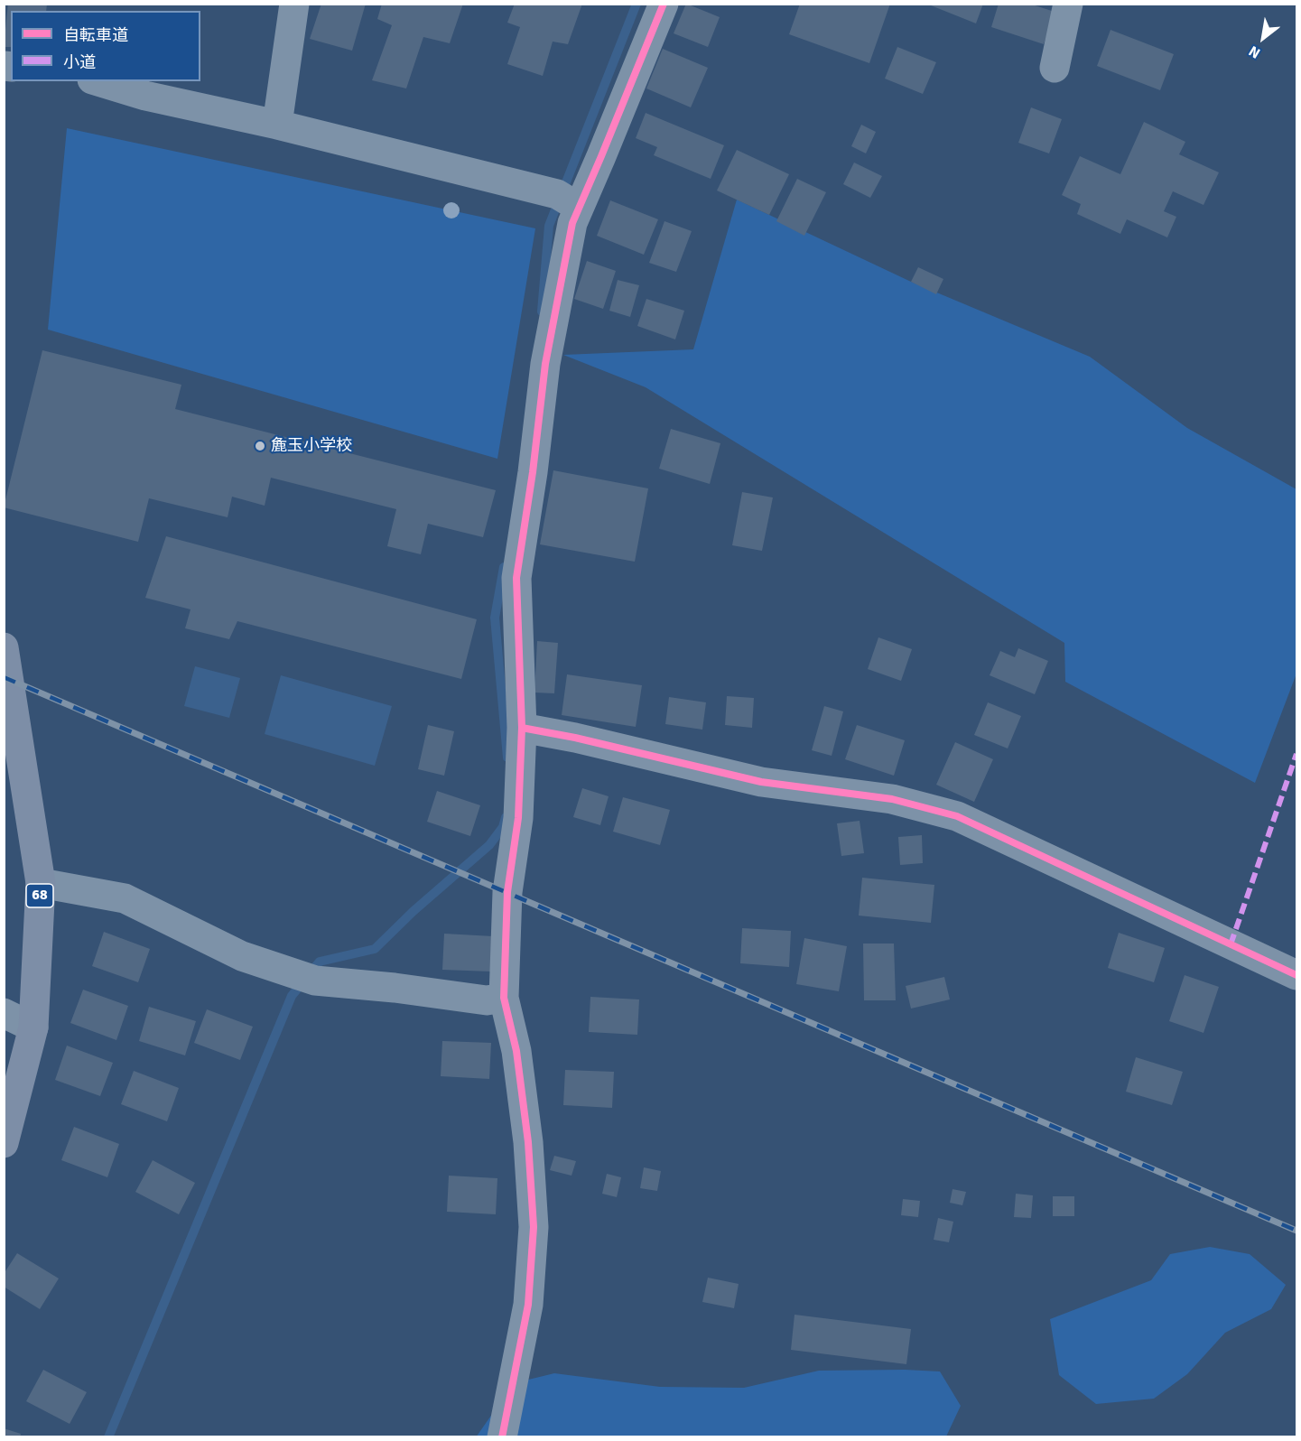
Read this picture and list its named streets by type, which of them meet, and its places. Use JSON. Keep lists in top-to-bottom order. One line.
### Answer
{"streets":{"main road":["68"]},"places":["麁玉小学校"],"legend":["自転車道","小道"],"north":"bottom left"}
